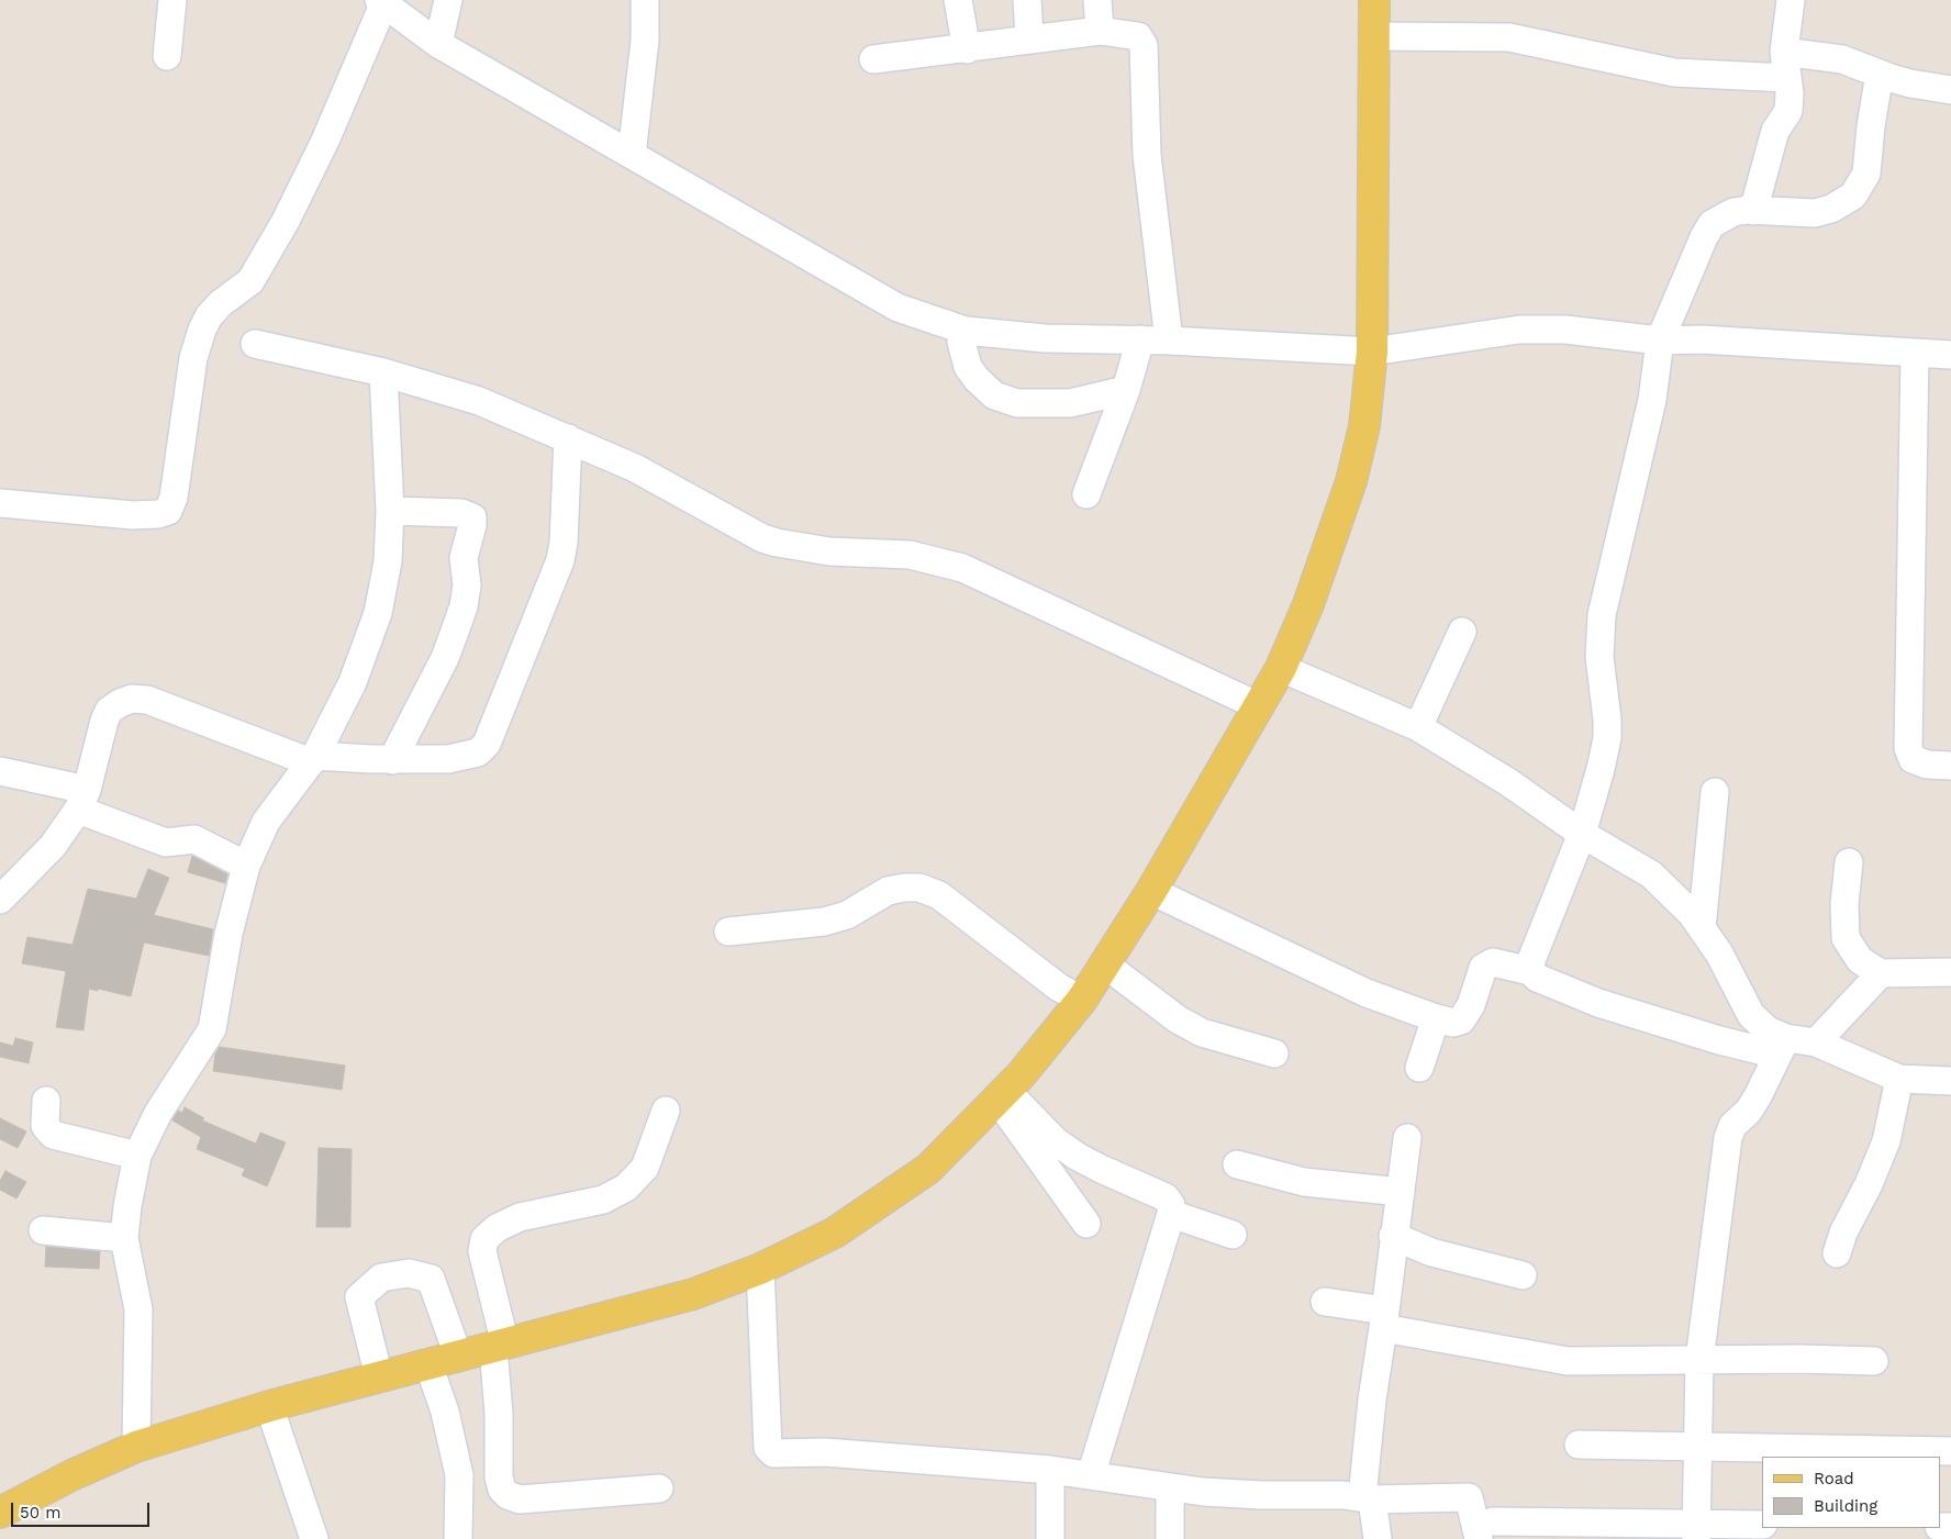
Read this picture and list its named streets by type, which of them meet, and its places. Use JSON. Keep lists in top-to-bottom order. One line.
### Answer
{"legend":["Road","Building"],"scale_bar":"50 m"}
